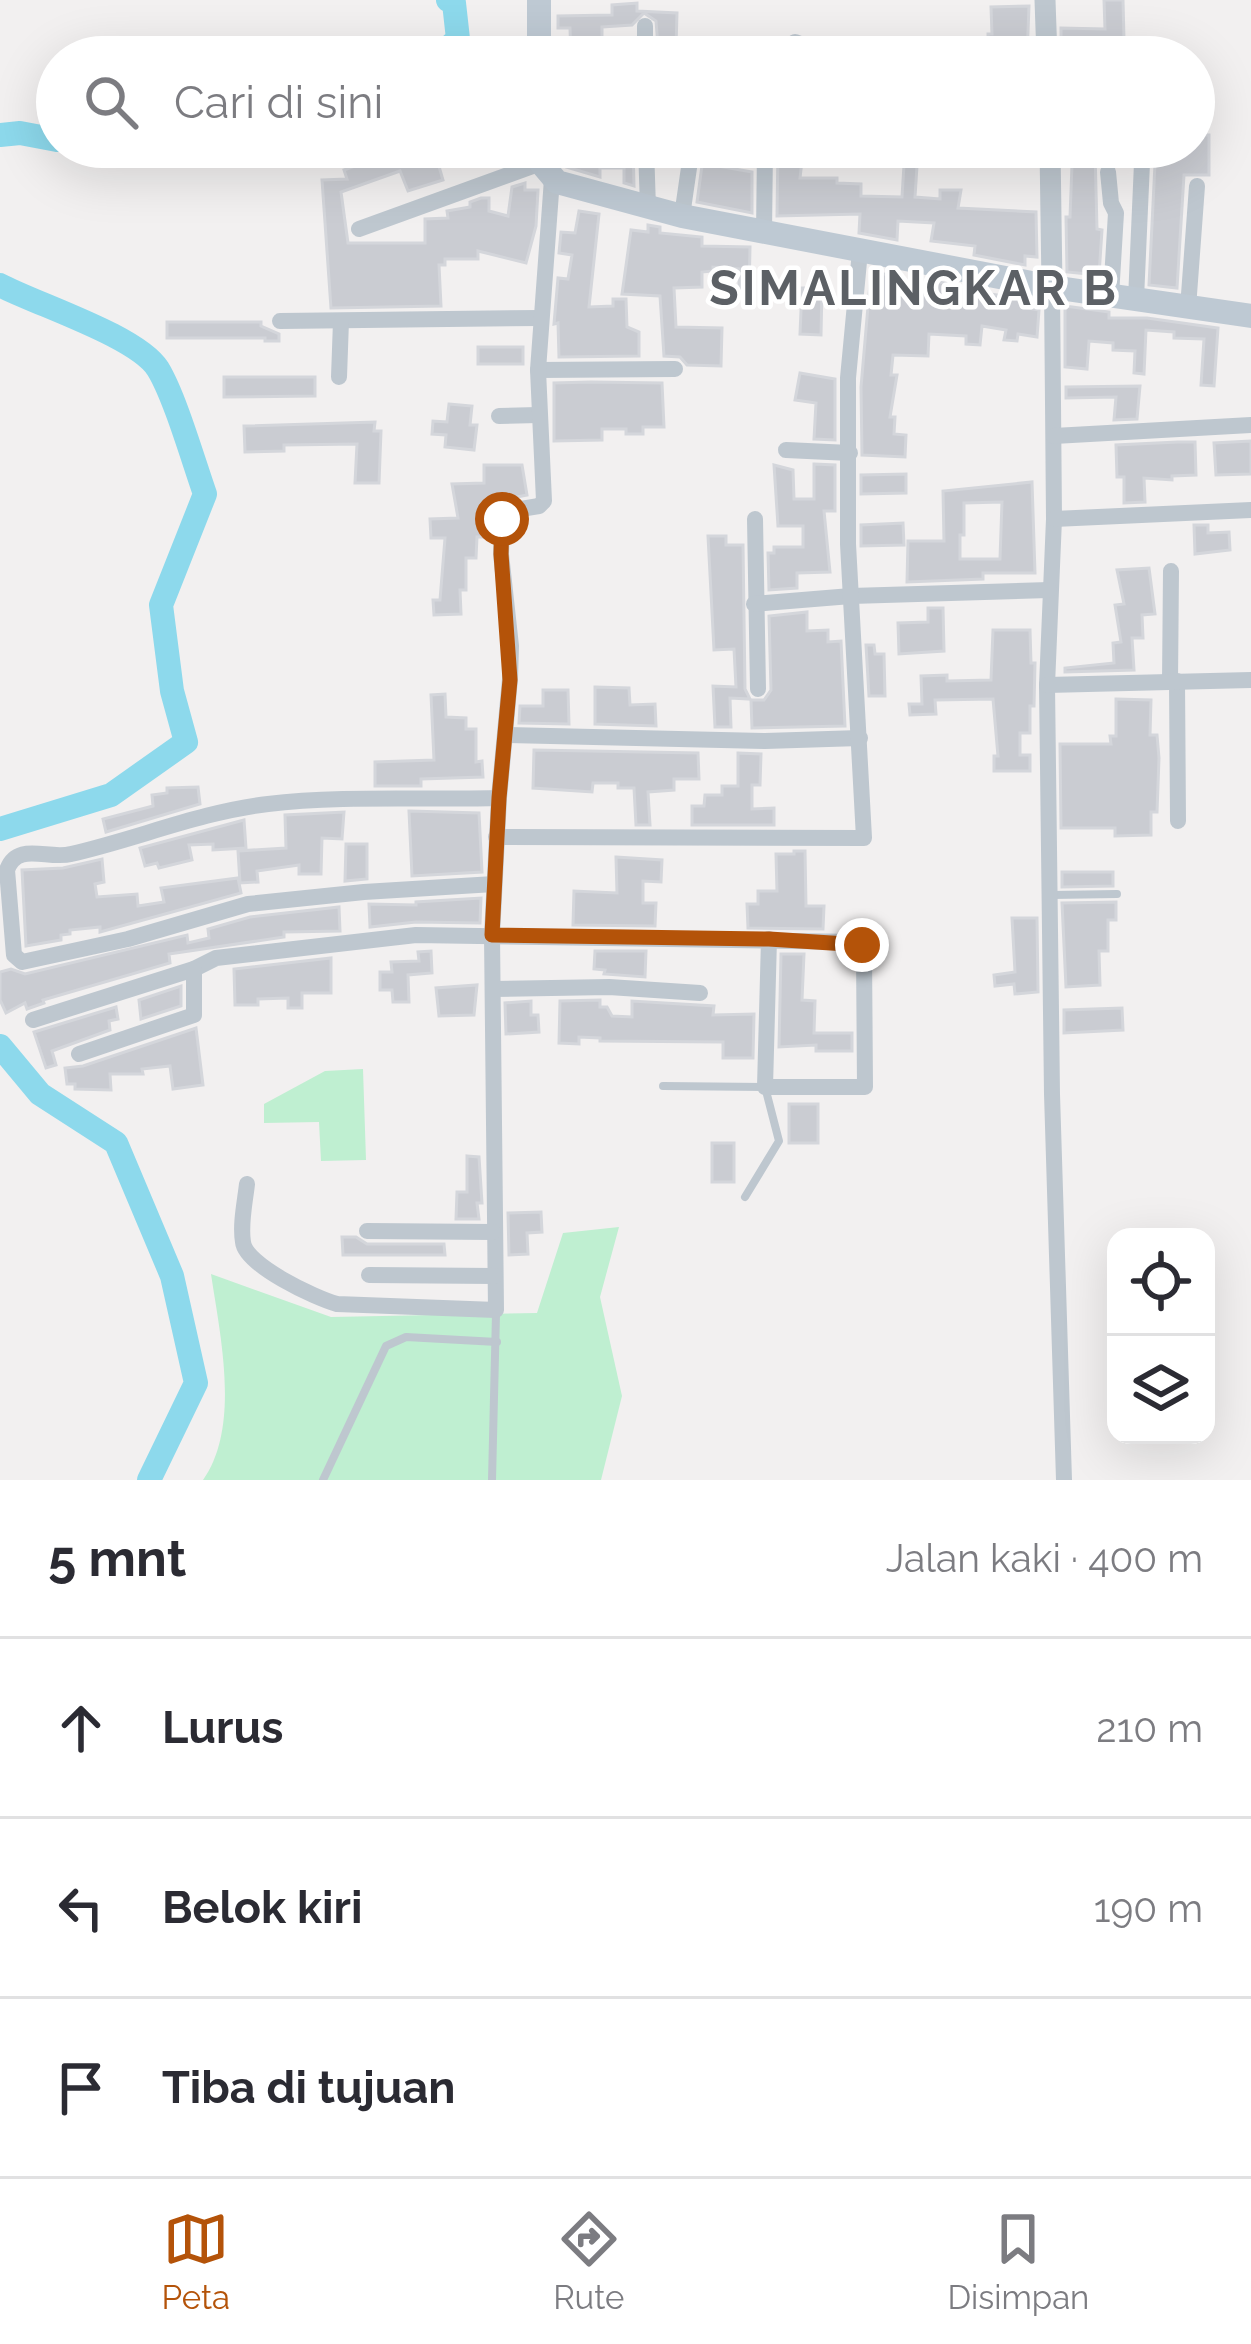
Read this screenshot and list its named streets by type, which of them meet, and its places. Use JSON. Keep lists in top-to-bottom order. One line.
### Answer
{"districts":["SIMALINGKAR B"],"page":{"search":"Cari di sini","heading":["5 mnt","Jalan kaki · 400 m"],"list":[["Lurus","210 m"],["Belok kiri","190 m"],"Tiba di tujuan"],"nav":["Peta","Rute","Disimpan"]}}
